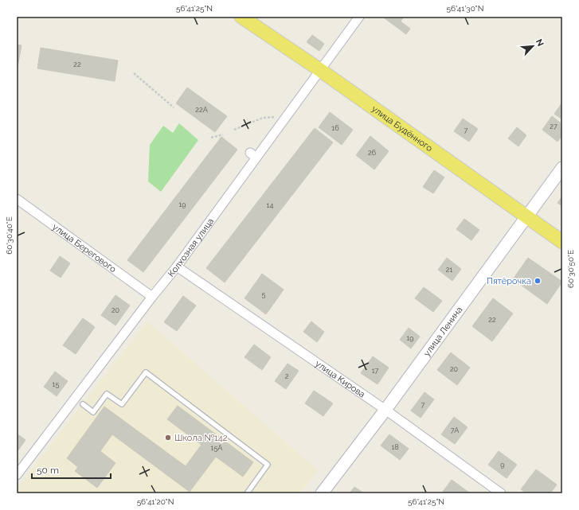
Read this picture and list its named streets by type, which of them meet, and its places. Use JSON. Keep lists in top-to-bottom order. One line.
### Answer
{"streets":{"main road":["улица Будённого"],"street":["улица Берегового","Колхозная улица","улица Ленина","улица Кирова"]},"crossings":[["улица Будённого","Колхозная улица"],["улица Будённого","улица Ленина"],["улица Берегового","Колхозная улица"],["Колхозная улица","улица Кирова"],["улица Ленина","улица Кирова"]],"places":["Пятёрочка","Школа №142"],"house_numbers":["22","22А","27","16","7","26","19","14","21","5","20","22","19","20","17","2","15","7","7А","18","15А","9"],"scale_bar":"50 m","north":"top right","coordinates":["56°41'25\"N","56°41'30\"N","60°30'40\"E","60°30'50\"E","56°41'20\"N"]}
